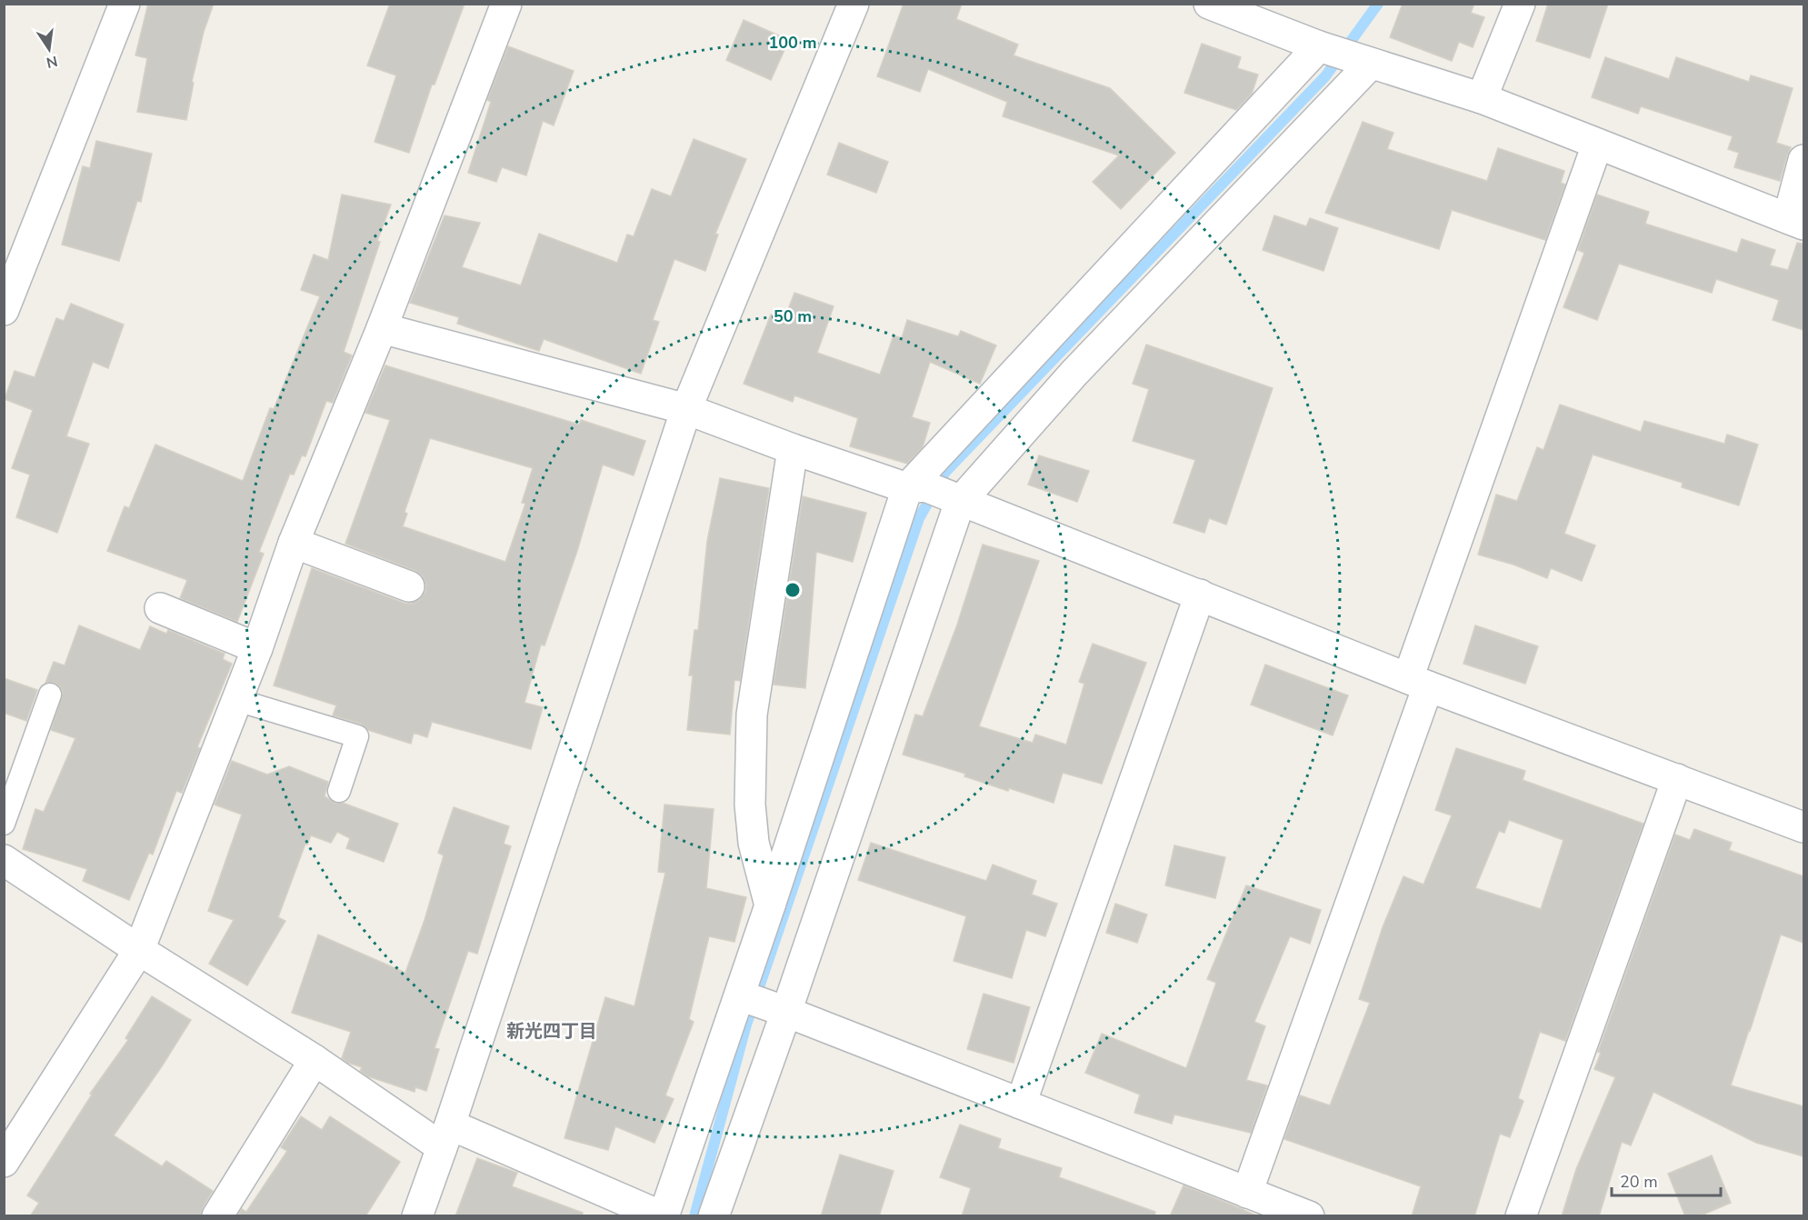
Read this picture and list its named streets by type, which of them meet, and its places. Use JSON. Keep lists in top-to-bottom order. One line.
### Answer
{"districts":["新光四丁目"],"scale_bar":"20 m","north":"bottom","rings":["100 m","50 m"]}
